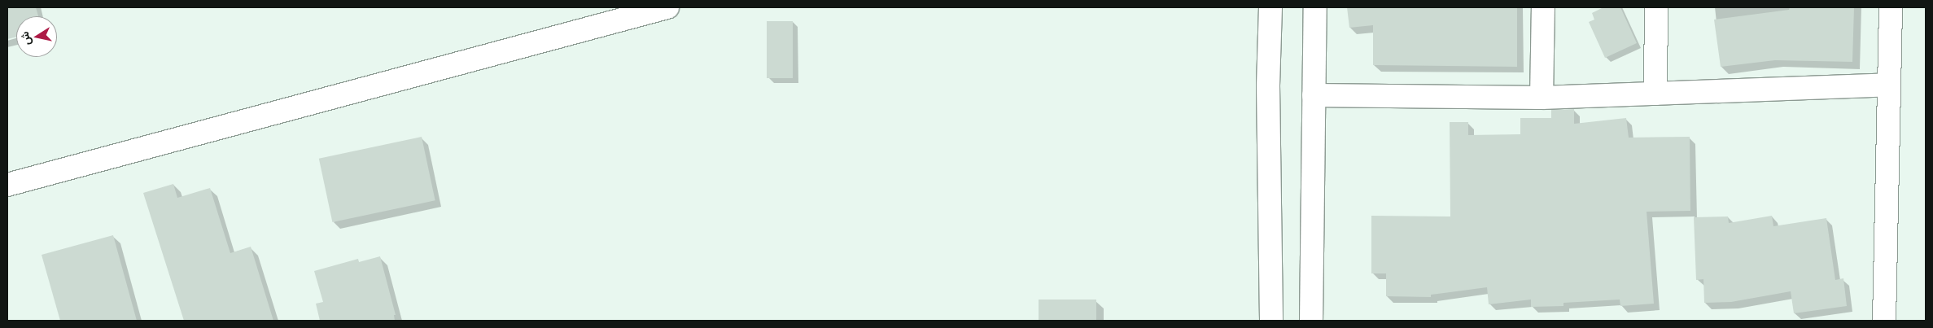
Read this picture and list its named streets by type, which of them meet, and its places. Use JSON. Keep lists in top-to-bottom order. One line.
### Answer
{"north":"left"}
